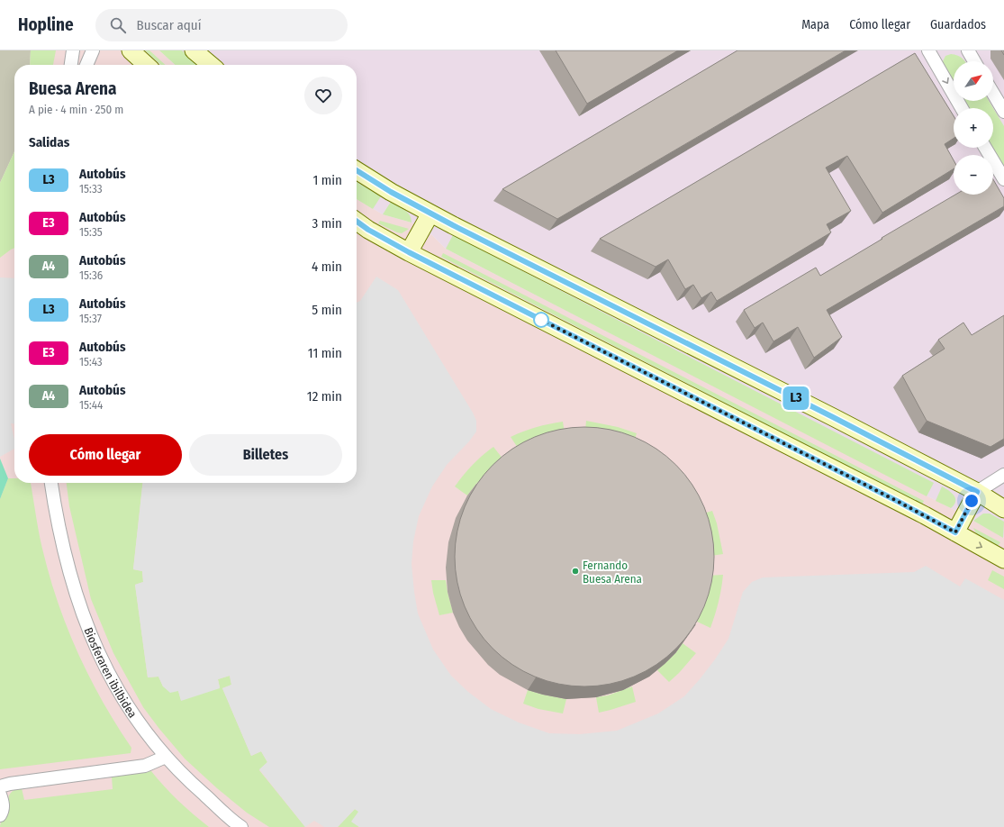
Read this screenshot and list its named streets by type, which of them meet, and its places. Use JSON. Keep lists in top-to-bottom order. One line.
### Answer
{"streets":{"street":["Biosferaren ibilbidea"]},"places":["Fernando Buesa Arena"],"lines":["bus line L3"],"north":"top right","page":{"header":"Hopline","search":"Buscar aquí","nav":["Mapa","Cómo llegar","Guardados"],"on_map":"L3","map_buttons":["+","−"],"heading":[["Buesa Arena","A pie · 4 min · 250 m"],"Salidas"],"list":[{"mark":"L3","name":"Autobús","note":"15:33","value":"1 min"},{"mark":"E3","name":"Autobús","note":"15:35","value":"3 min"},{"mark":"A4","name":"Autobús","note":"15:36","value":"4 min"},{"mark":"L3","name":"Autobús","note":"15:37","value":"5 min"},{"mark":"E3","name":"Autobús","note":"15:43","value":"11 min"},{"mark":"A4","name":"Autobús","note":"15:44","value":"12 min"}],"buttons":["Cómo llegar","Billetes"]}}
